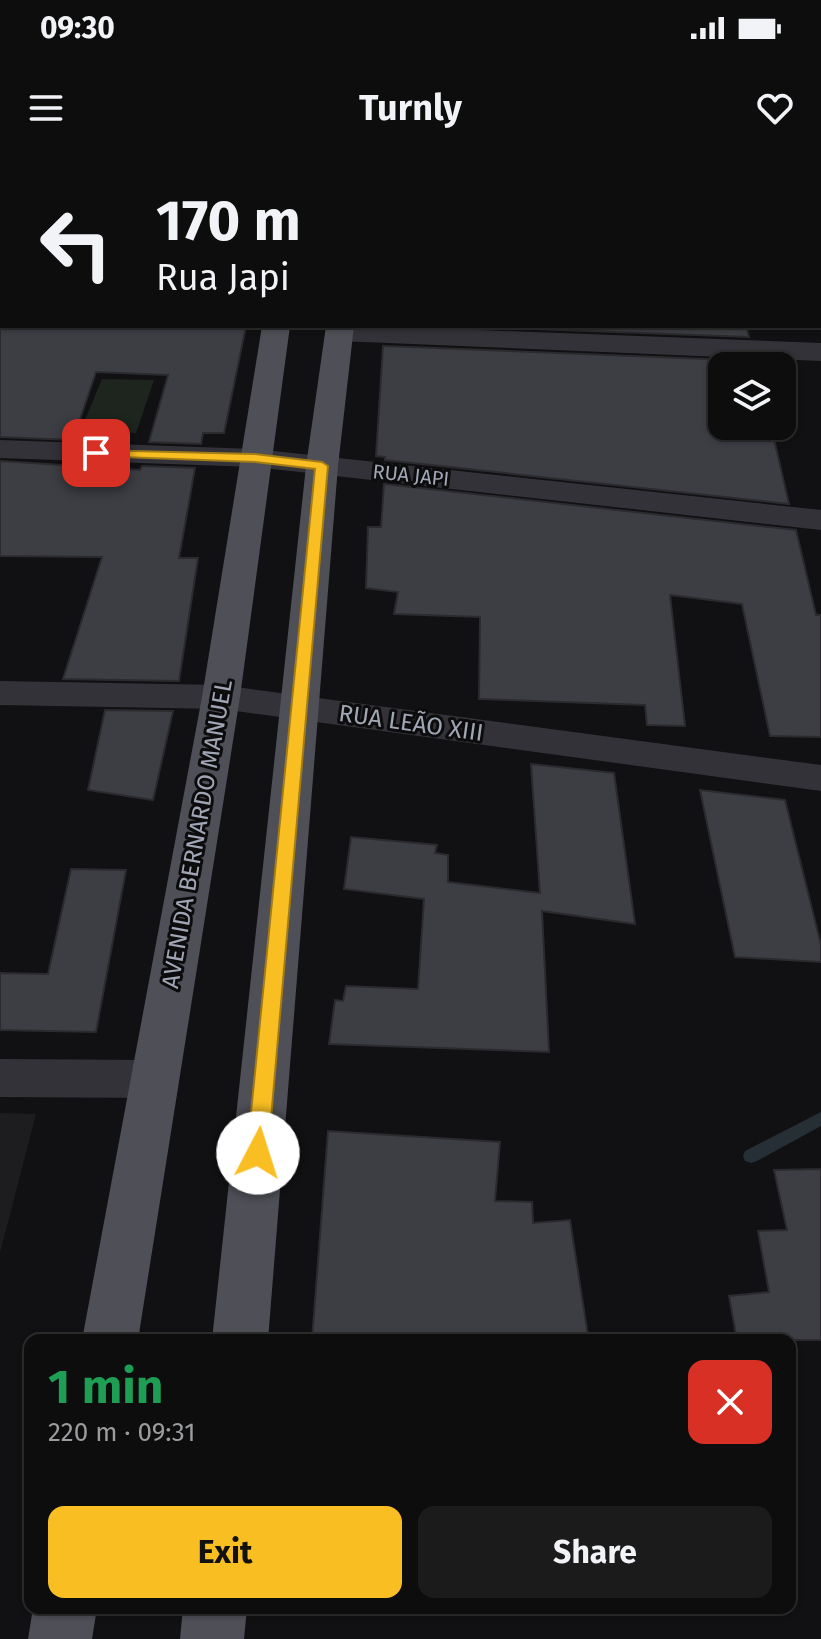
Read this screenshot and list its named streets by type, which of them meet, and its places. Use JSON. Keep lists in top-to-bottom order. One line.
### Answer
{"streets":{"main road":["AVENIDA BERNARDO MANUEL"],"street":["RUA JAPI","RUA LEÃO XIII"]},"crossings":[["RUA JAPI","AVENIDA BERNARDO MANUEL"],["RUA LEÃO XIII","AVENIDA BERNARDO MANUEL"]],"page":{"status":"09:30","header":"Turnly","turn":["170 m","Rua Japi"],"heading":["1 min","220 m · 09:31"],"buttons":["Exit","Share"]}}
